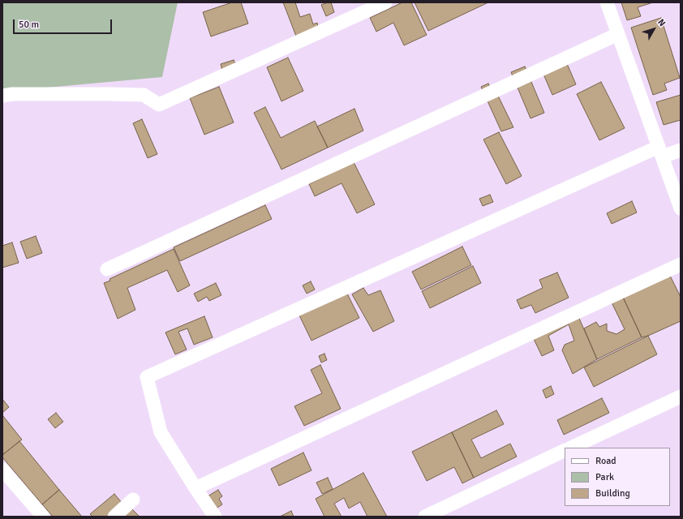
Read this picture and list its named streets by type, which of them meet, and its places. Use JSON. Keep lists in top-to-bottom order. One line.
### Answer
{"legend":["Road","Park","Building"],"scale_bar":"50 m","north":"top right"}
